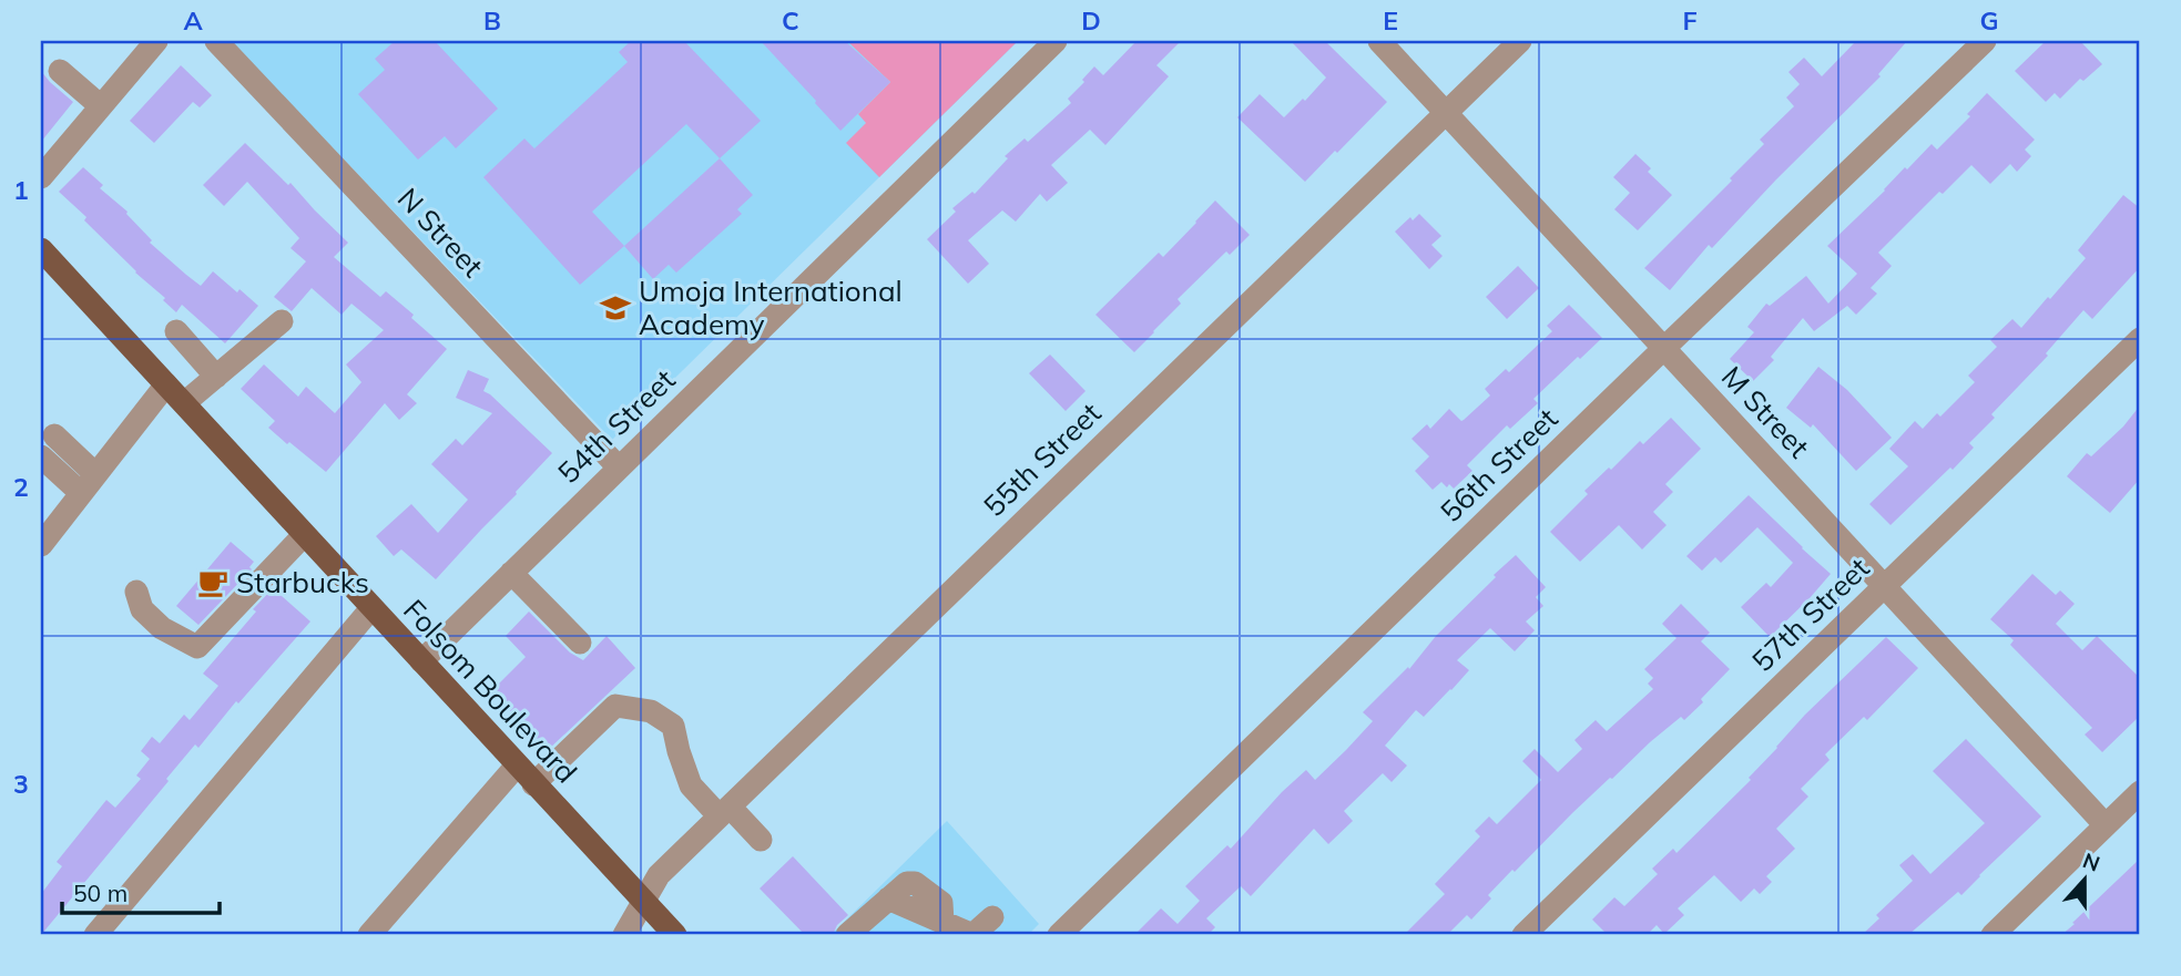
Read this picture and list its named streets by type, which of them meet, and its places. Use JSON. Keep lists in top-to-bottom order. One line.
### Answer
{"streets":{"main road":["Folsom Boulevard"],"street":["N Street","M Street","54th Street","55th Street","56th Street","57th Street"]},"crossings":[["N Street","54th Street"],["M Street","55th Street"],["M Street","56th Street"],["M Street","57th Street"],["54th Street","Folsom Boulevard"],["55th Street","Folsom Boulevard"]],"places":{"school or university":["Umoja International Academy"],"cafe":["Starbucks"]},"scale_bar":"50 m","north":"top","grid":{"columns":["A","B","C","D","E","F","G"],"rows":["1","2","3"]}}
